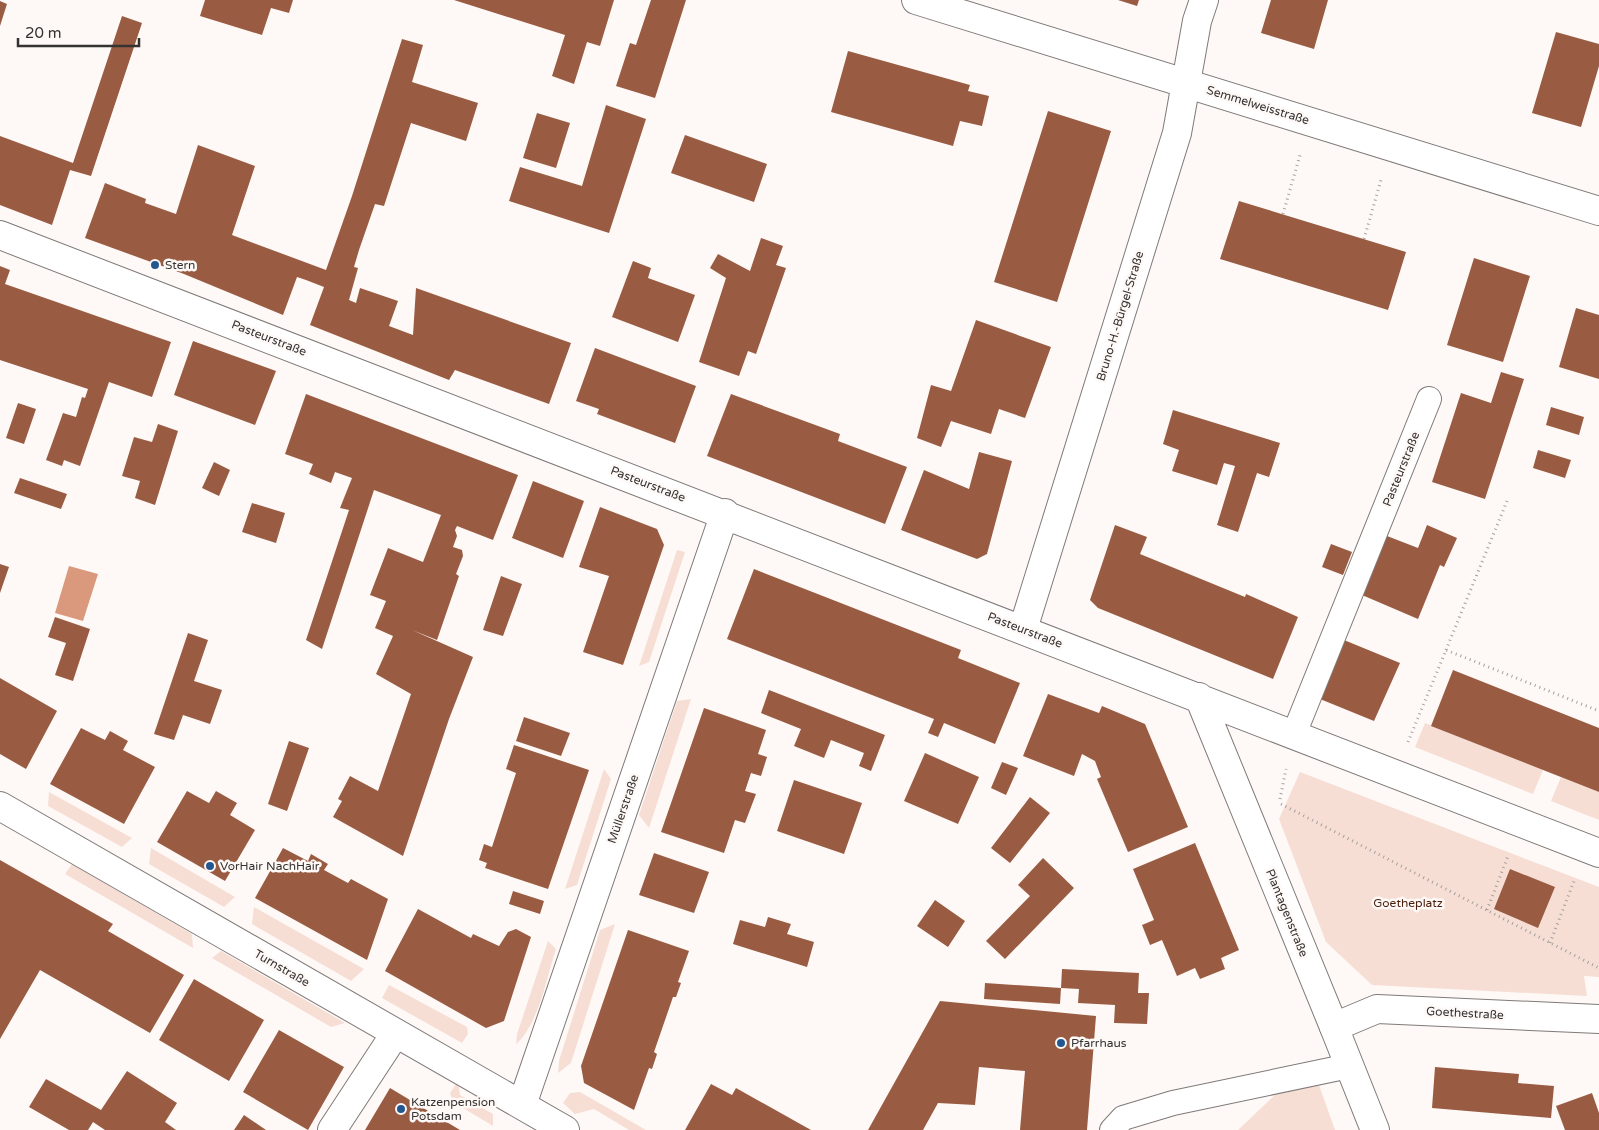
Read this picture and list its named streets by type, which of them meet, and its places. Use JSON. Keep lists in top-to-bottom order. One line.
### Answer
{"streets":{"street":["Semmelweisstraße","Bruno-H.-Bürgel-Straße","Pasteurstraße","Müllerstraße","Plantagenstraße","Turnstraße","Goethestraße"]},"crossings":[["Semmelweisstraße","Bruno-H.-Bürgel-Straße"],["Bruno-H.-Bürgel-Straße","Pasteurstraße"],["Pasteurstraße","Müllerstraße"],["Pasteurstraße","Plantagenstraße"],["Müllerstraße","Turnstraße"],["Plantagenstraße","Goethestraße"]],"parks":["Goetheplatz"],"places":["Stern","VorHair NachHair","Pfarrhaus","Katzenpension Potsdam"],"scale_bar":"20 m"}
